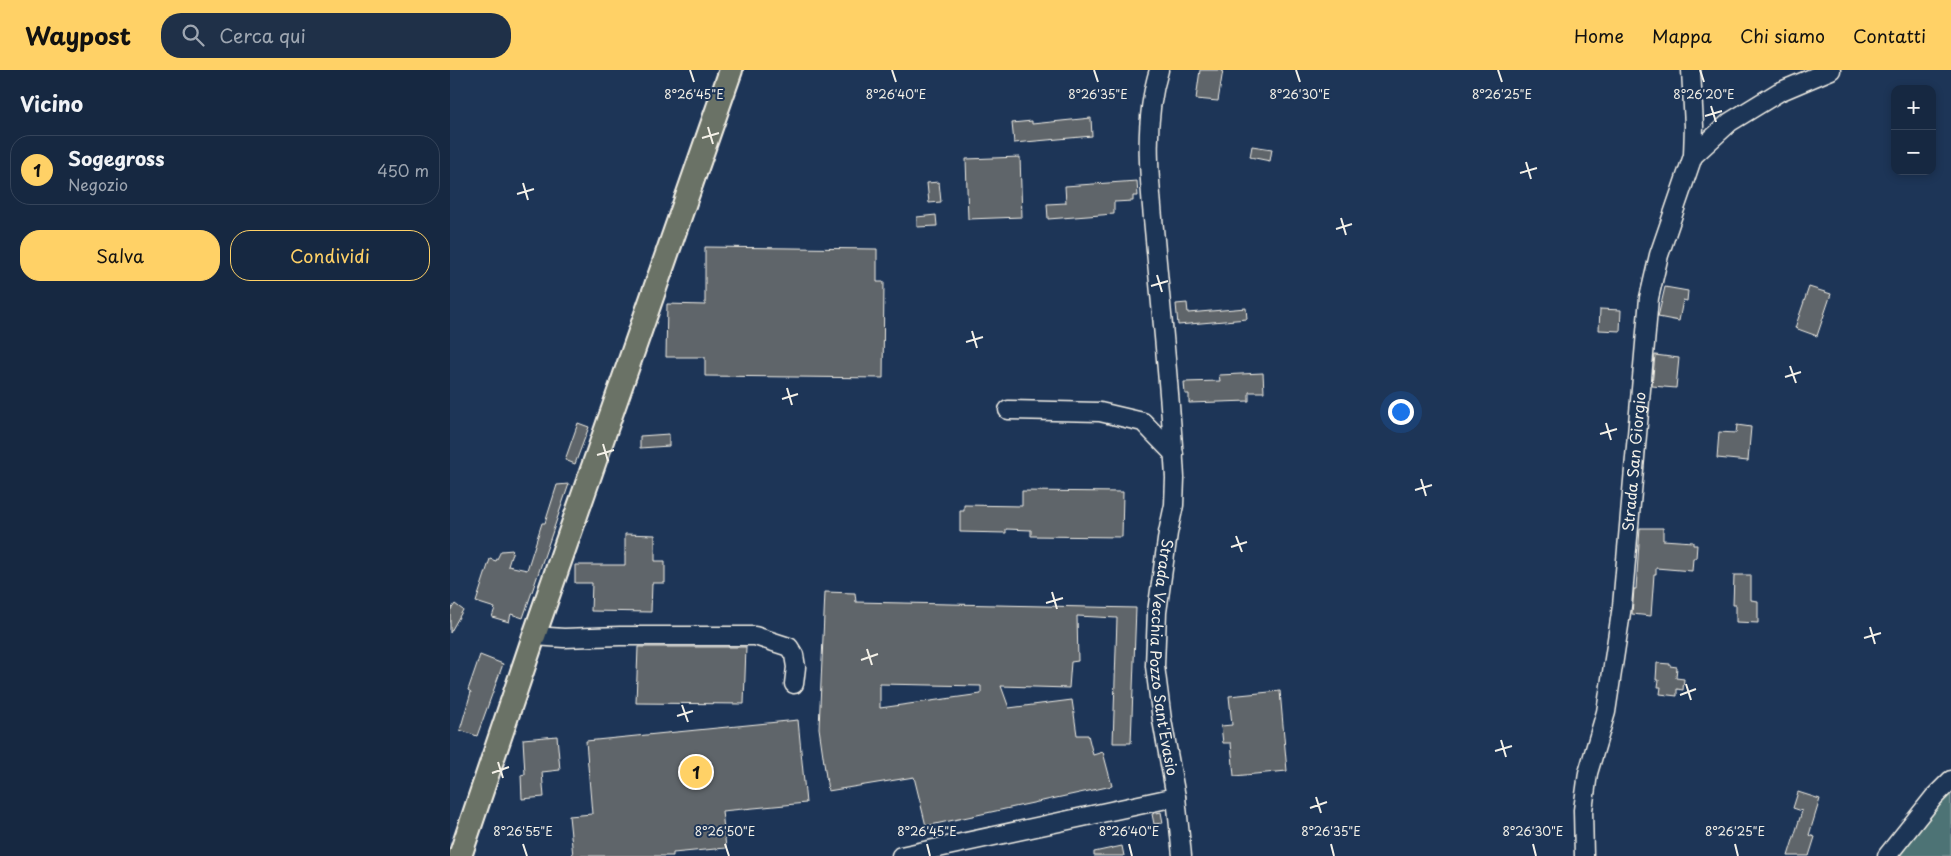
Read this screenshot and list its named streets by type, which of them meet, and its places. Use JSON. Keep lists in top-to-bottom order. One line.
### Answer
{"streets":{"street":["Strada San Giorgio","Strada Vecchia Pozzo Sant'Evasio"]},"page":{"header":"Waypost","search":"Cerca qui","nav":["Home","Mappa","Chi siamo","Contatti"],"heading":"Vicino","map_buttons":["+","−"],"list":[{"mark":"1","name":"Sogegross","note":"Negozio","value":"450 m"}],"buttons":["Salva","Condividi"],"pins":"1"},"coordinates":["8°26'45\"E","8°26'40\"E","8°26'35\"E","8°26'30\"E","8°26'25\"E","8°26'20\"E","8°26'55\"E","8°26'50\"E"]}
